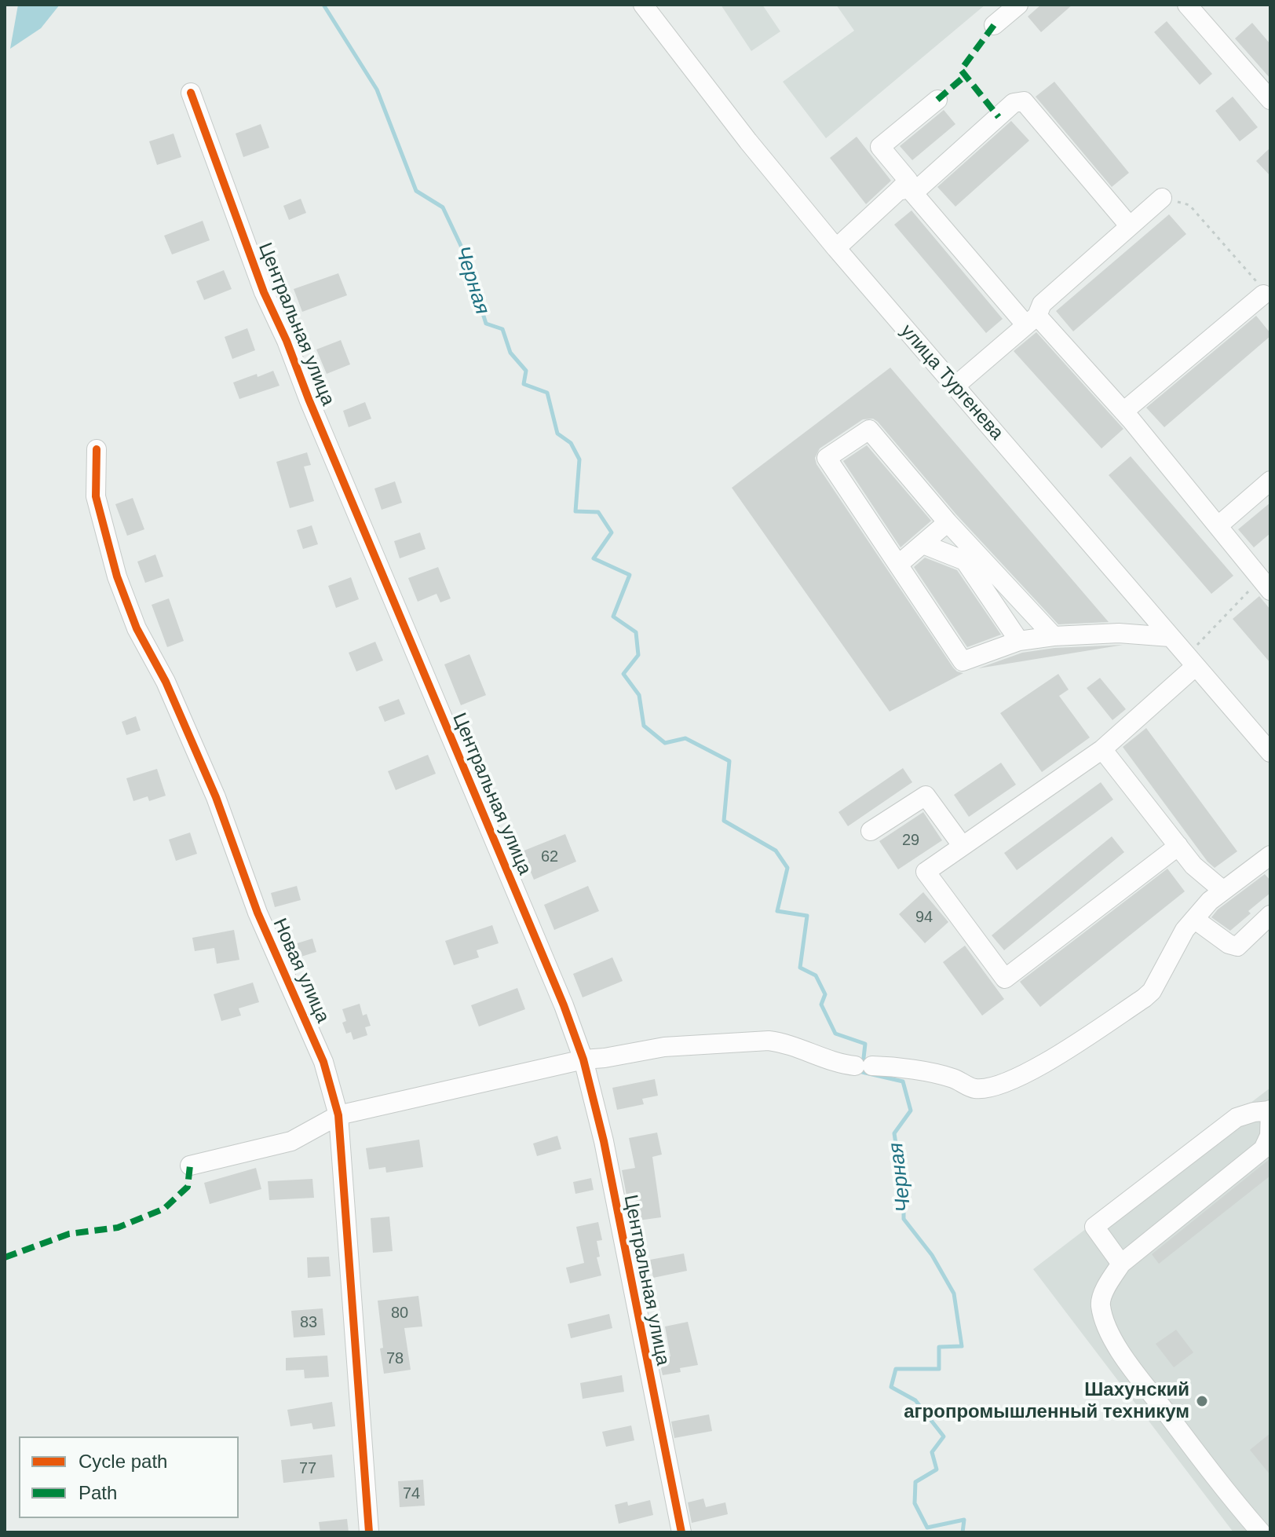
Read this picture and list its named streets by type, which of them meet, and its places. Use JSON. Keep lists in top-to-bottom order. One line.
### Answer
{"streets":{"street":["Центральная улица","улица Тургенева","Новая улица"]},"water":["Черная"],"places":["Шахунский агропромышленный техникум"],"house_numbers":["29","62","94","80","83","78","77","74"],"legend":["Cycle path","Path"]}
